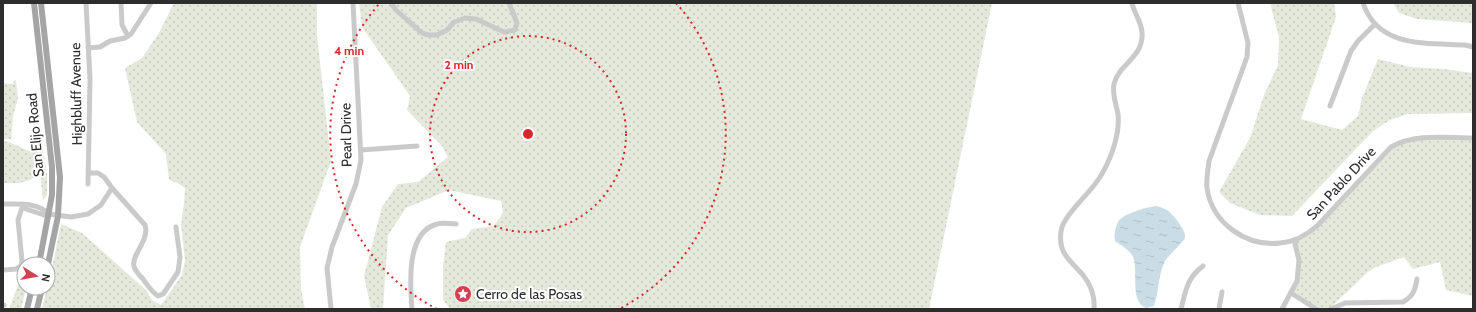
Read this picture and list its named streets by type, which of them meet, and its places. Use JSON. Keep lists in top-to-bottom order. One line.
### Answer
{"streets":{"main road":["San Elijo Road"],"street":["Highbluff Avenue","Pearl Drive","San Pablo Drive"]},"places":{"place":["Cerro de las Posas"]},"north":"right","rings":["4 min","2 min"]}
